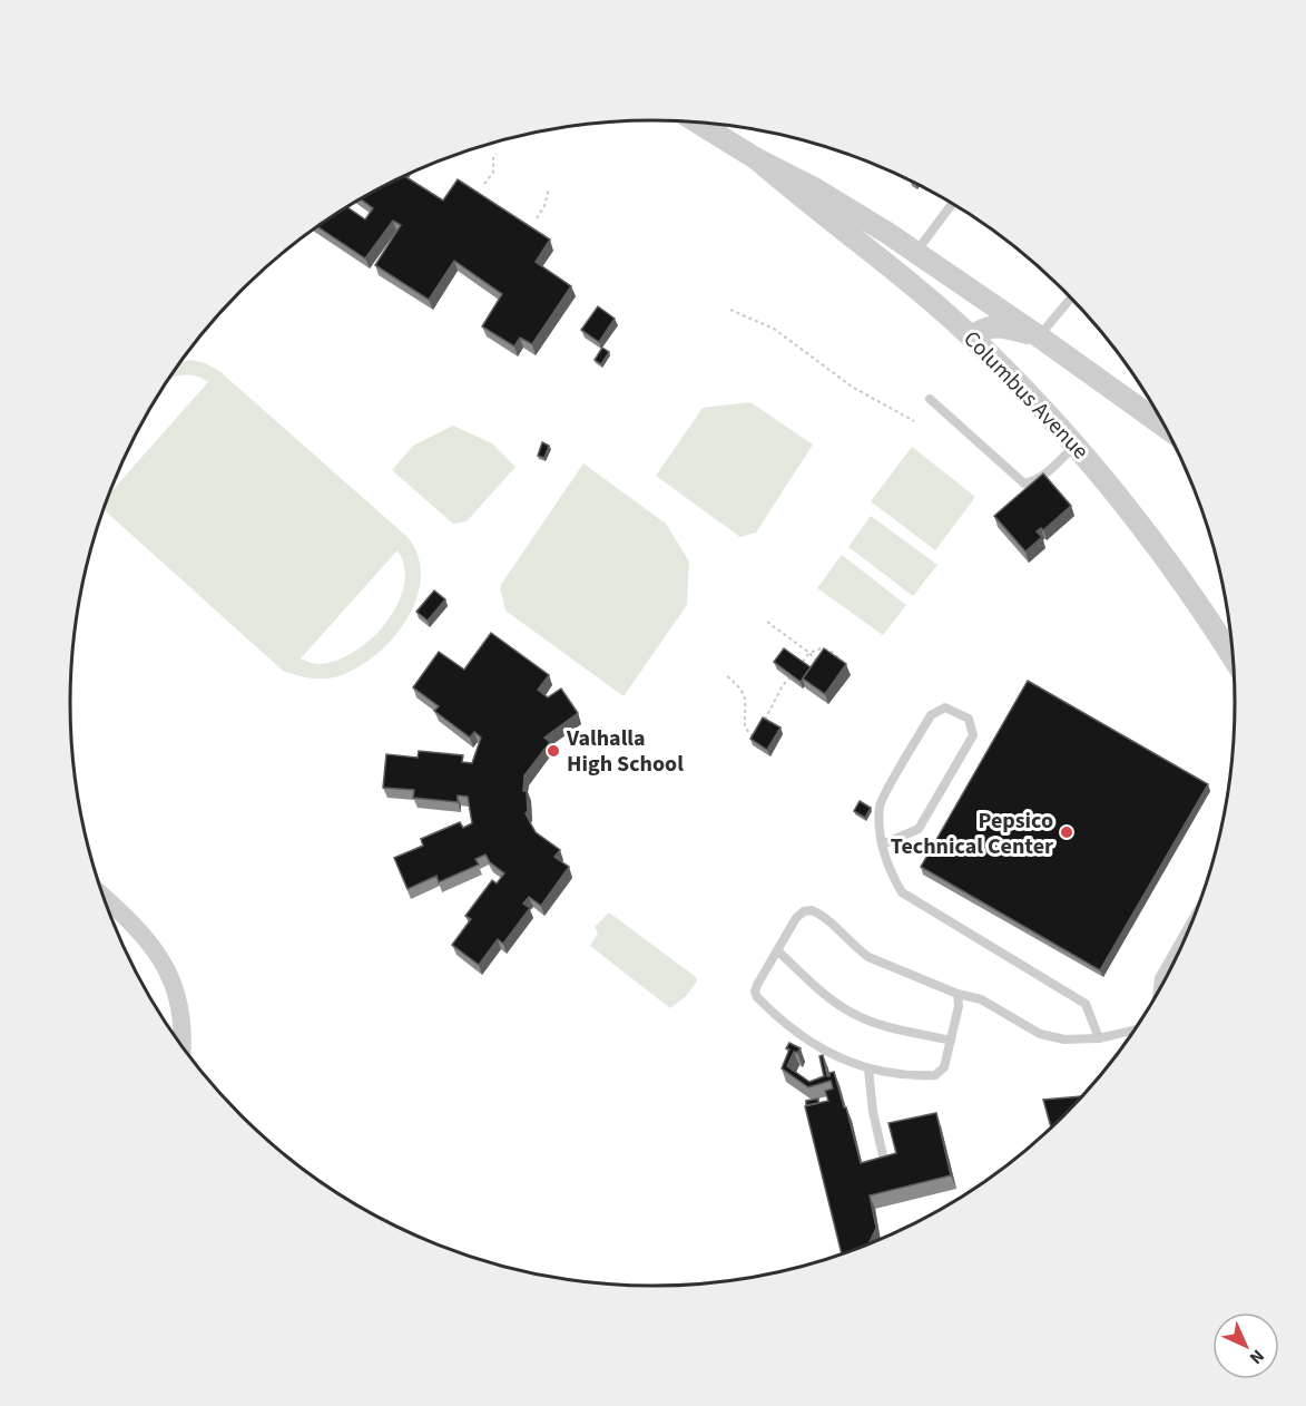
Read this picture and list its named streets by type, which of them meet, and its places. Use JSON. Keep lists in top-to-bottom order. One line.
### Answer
{"streets":{"street":["Columbus Avenue"]},"places":["Valhalla High School","Pepsico Technical Center"],"north":"bottom right"}
